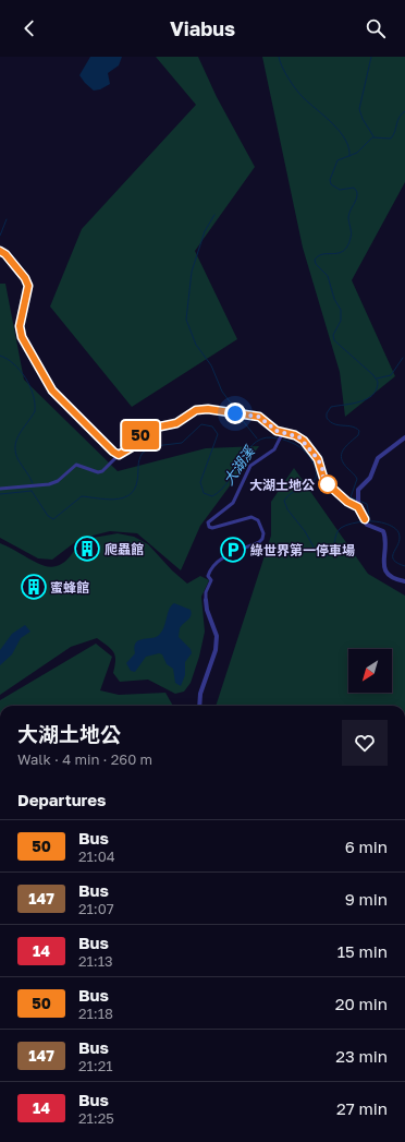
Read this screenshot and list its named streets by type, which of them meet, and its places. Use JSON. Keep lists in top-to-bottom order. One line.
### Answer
{"water":["大湖溪"],"places":{"other":["大湖土地公"],"building":["爬蟲館","蜜蜂館"],"parking":["綠世界第一停車場"]},"lines":["bus line 50"],"north":"bottom left","page":{"header":"Viabus","on_map":"50","heading":[["大湖土地公","Walk · 4 min · 260 m"],"Departures"],"list":[{"mark":"50","name":"Bus","note":"21:04","value":"6 min"},{"mark":"147","name":"Bus","note":"21:07","value":"9 min"},{"mark":"14","name":"Bus","note":"21:13","value":"15 min"},{"mark":"50","name":"Bus","note":"21:18","value":"20 min"},{"mark":"147","name":"Bus","note":"21:21","value":"23 min"},{"mark":"14","name":"Bus","note":"21:25","value":"27 min"}]}}
